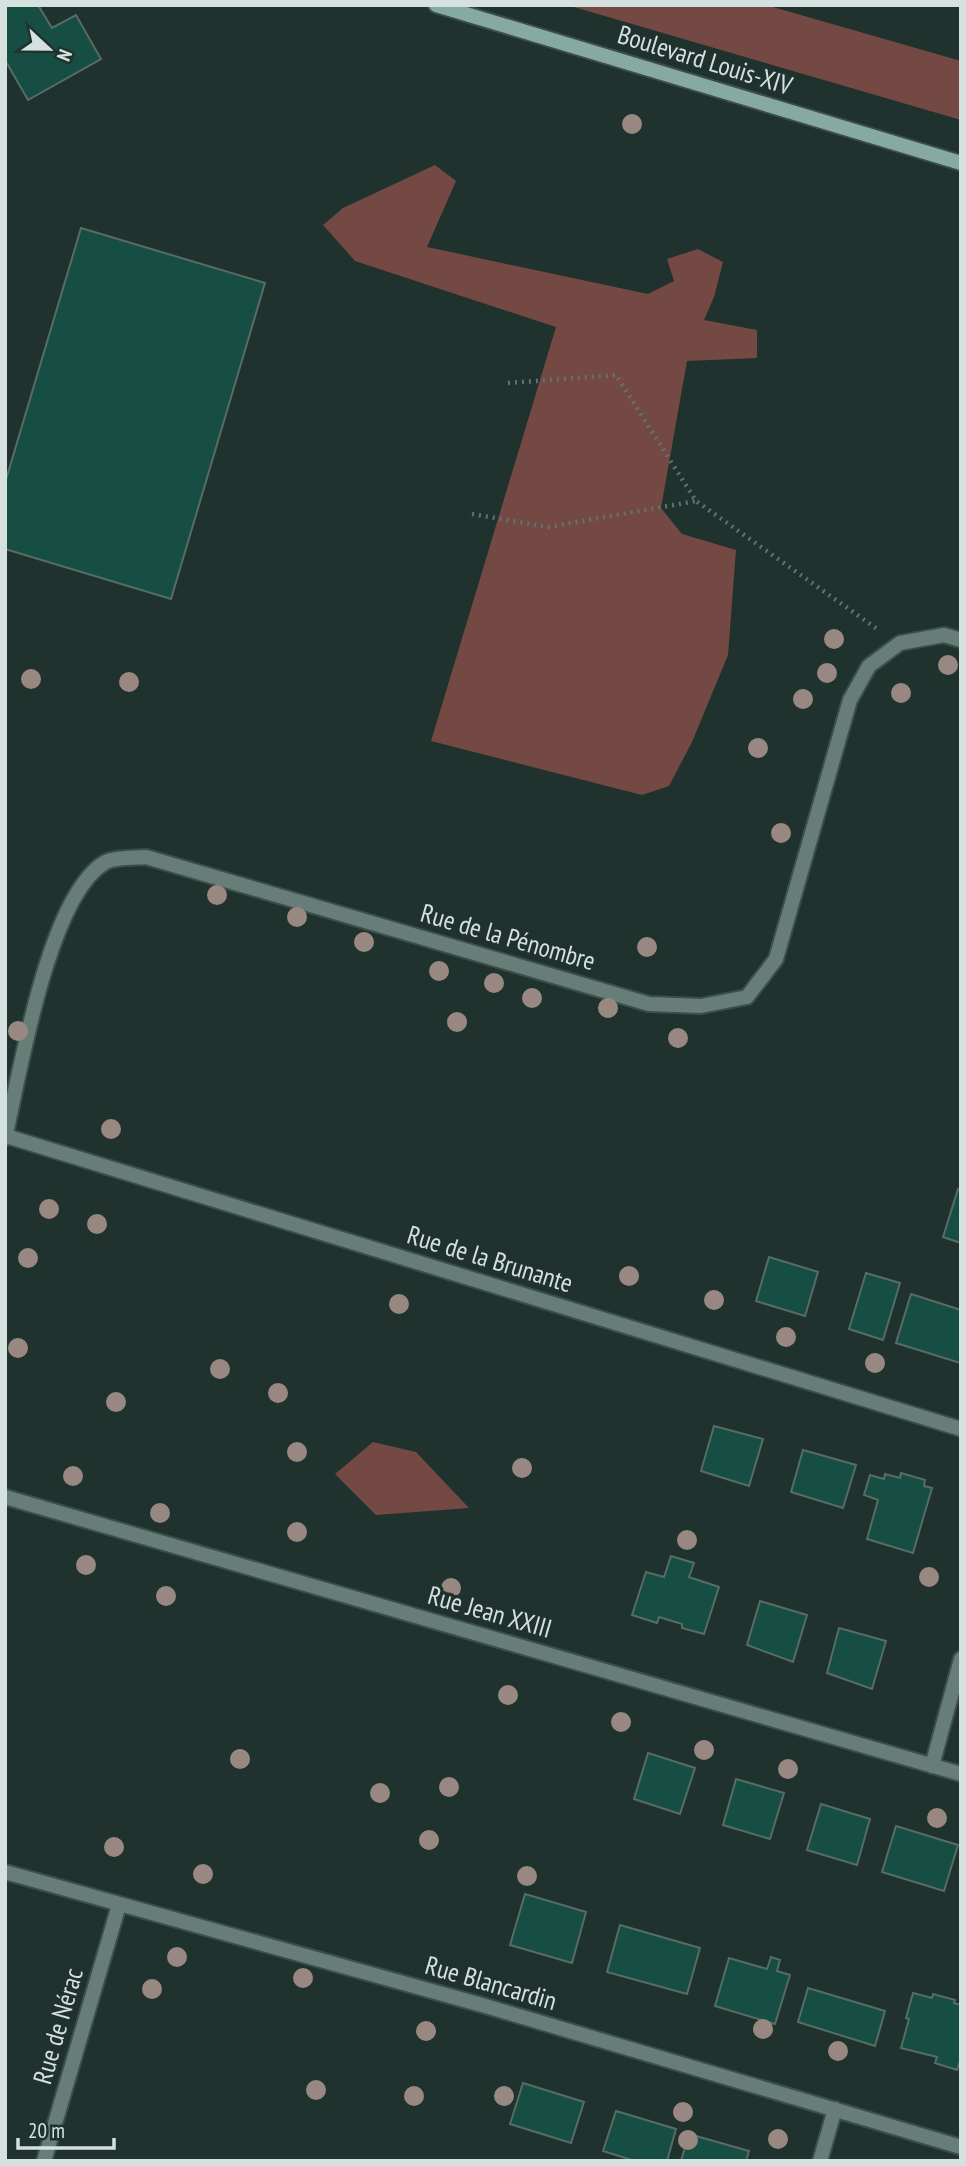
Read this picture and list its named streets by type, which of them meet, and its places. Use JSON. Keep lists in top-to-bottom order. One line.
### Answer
{"streets":{"main road":["Boulevard Louis-XIV"],"street":["Rue de la Pénombre","Rue de la Brunante","Rue Jean XXIII","Rue Blancardin","Rue de Nérac"]},"crossings":[["Rue de la Pénombre","Rue de la Brunante"],["Rue Blancardin","Rue de Nérac"]],"scale_bar":"20 m","north":"right"}
